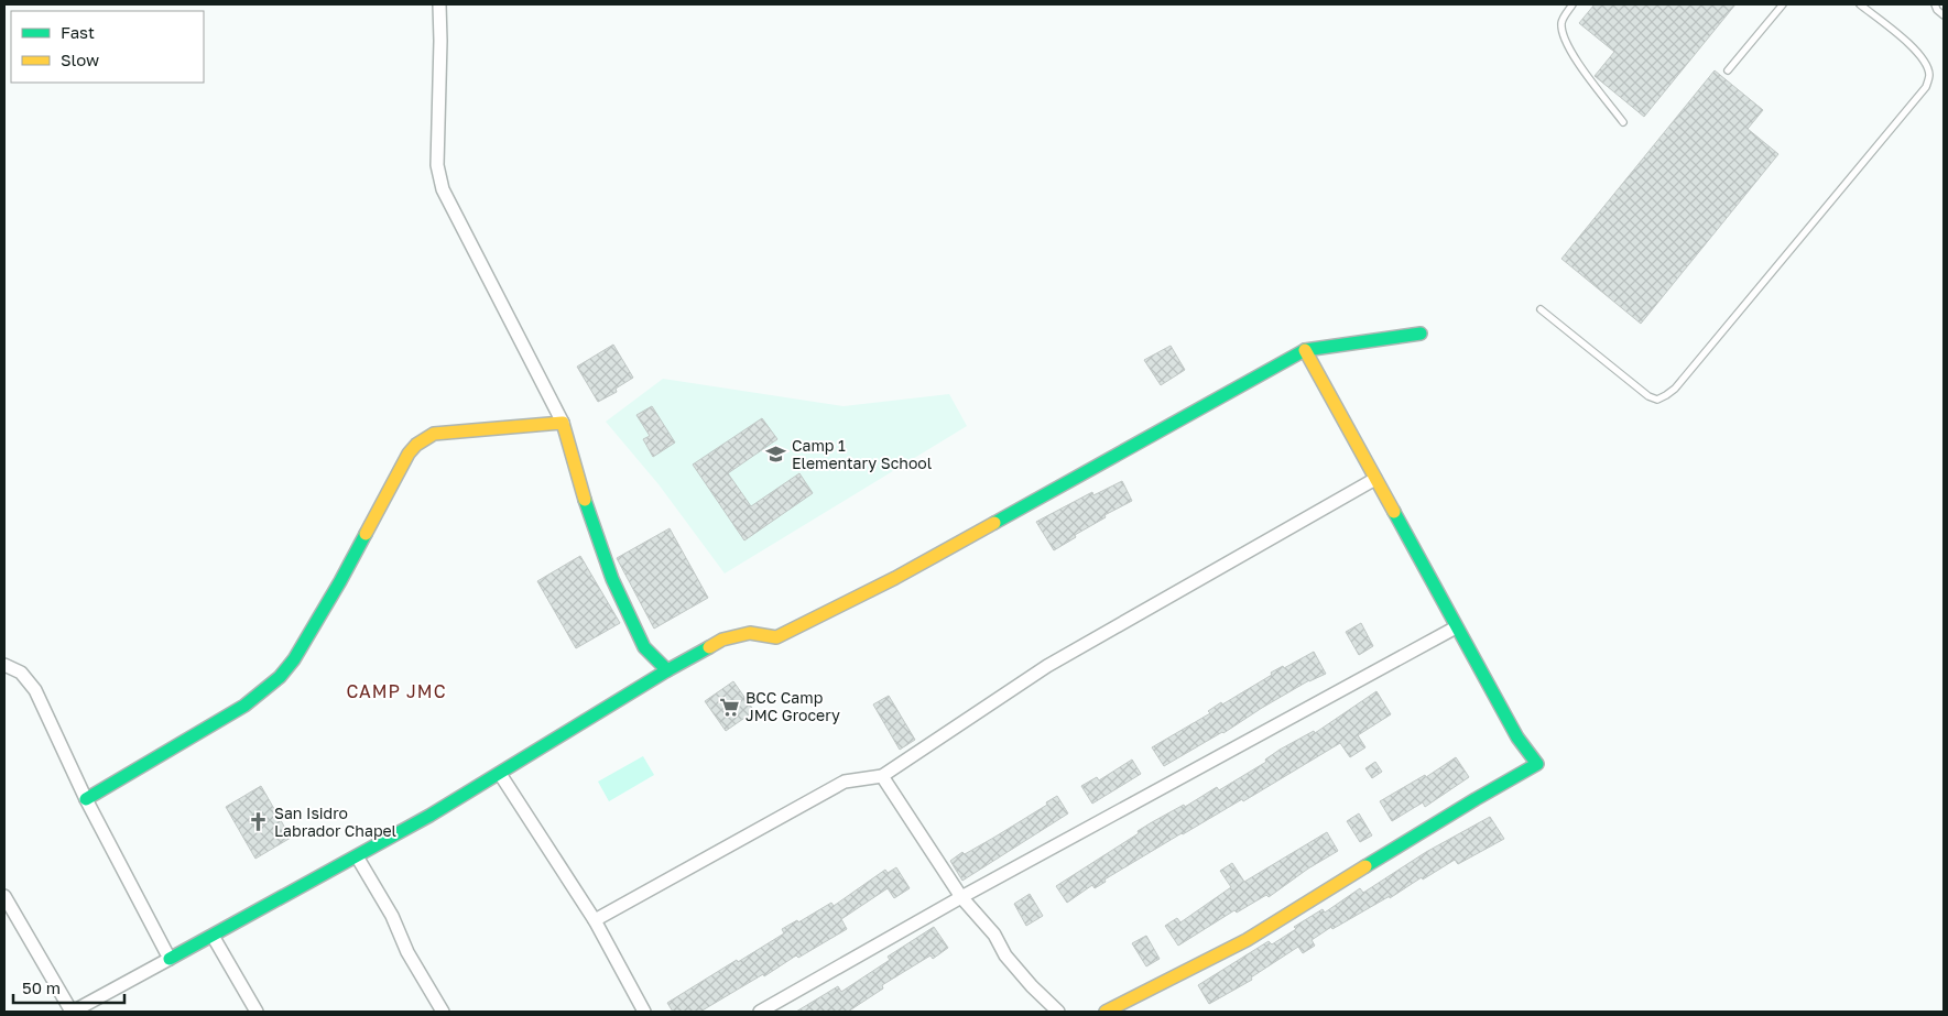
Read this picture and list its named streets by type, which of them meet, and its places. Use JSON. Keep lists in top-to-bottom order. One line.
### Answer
{"districts":["CAMP JMC"],"places":{"school or university":["Camp 1 Elementary School"],"supermarket":["BCC Camp JMC Grocery"],"church":["San Isidro Labrador Chapel"]},"legend":["Fast","Slow"],"scale_bar":"50 m"}
